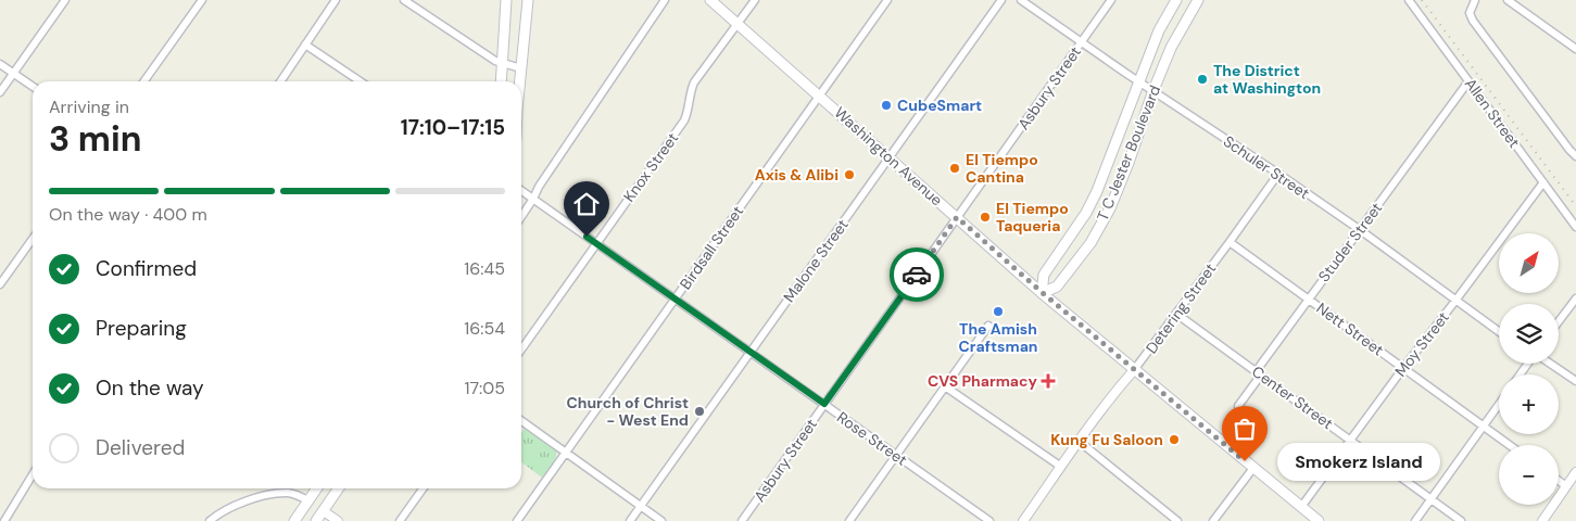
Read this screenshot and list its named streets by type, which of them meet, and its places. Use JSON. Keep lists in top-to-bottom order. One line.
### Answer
{"streets":{"main road":["T C Jester Boulevard","Washington Avenue"],"street":["Asbury Street","Allen Street","Knox Street","Schuler Street","Studer Street","Birdsall Street","Malone Street","Detering Street","Nett Street","Moy Street","Center Street","Rose Street"]},"crossings":[["Asbury Street","Washington Avenue"],["Asbury Street","Schuler Street"],["Asbury Street","Rose Street"],["Allen Street","Studer Street"],["Allen Street","Moy Street"],["T C Jester Boulevard","Washington Avenue"],["T C Jester Boulevard","Schuler Street"],["Washington Avenue","Knox Street"],["Washington Avenue","Birdsall Street"],["Washington Avenue","Malone Street"],["Washington Avenue","Detering Street"],["Washington Avenue","Moy Street"],["Knox Street","Rose Street"],["Schuler Street","Studer Street"],["Schuler Street","Detering Street"],["Schuler Street","Moy Street"],["Studer Street","Nett Street"],["Studer Street","Center Street"],["Birdsall Street","Rose Street"],["Malone Street","Rose Street"],["Detering Street","Nett Street"],["Detering Street","Center Street"],["Nett Street","Moy Street"],["Moy Street","Center Street"]],"places":{"other":["The District at Washington","CubeSmart","El Tiempo Cantina","Axis & Alibi","El Tiempo Taqueria","The Amish Craftsman","Church of Christ - West End","Kung Fu Saloon","Smokerz Island"],"health":["CVS Pharmacy"]},"north":"top right","page":{"heading":["3 min","Arriving in","17:10–17:15"],"bar":"On the way · 400 m","map_buttons":["+","−"],"list":[["Confirmed","16:45"],["Preparing","16:54"],["On the way","17:05"],"Delivered"],"bubble":"Smokerz Island"}}
